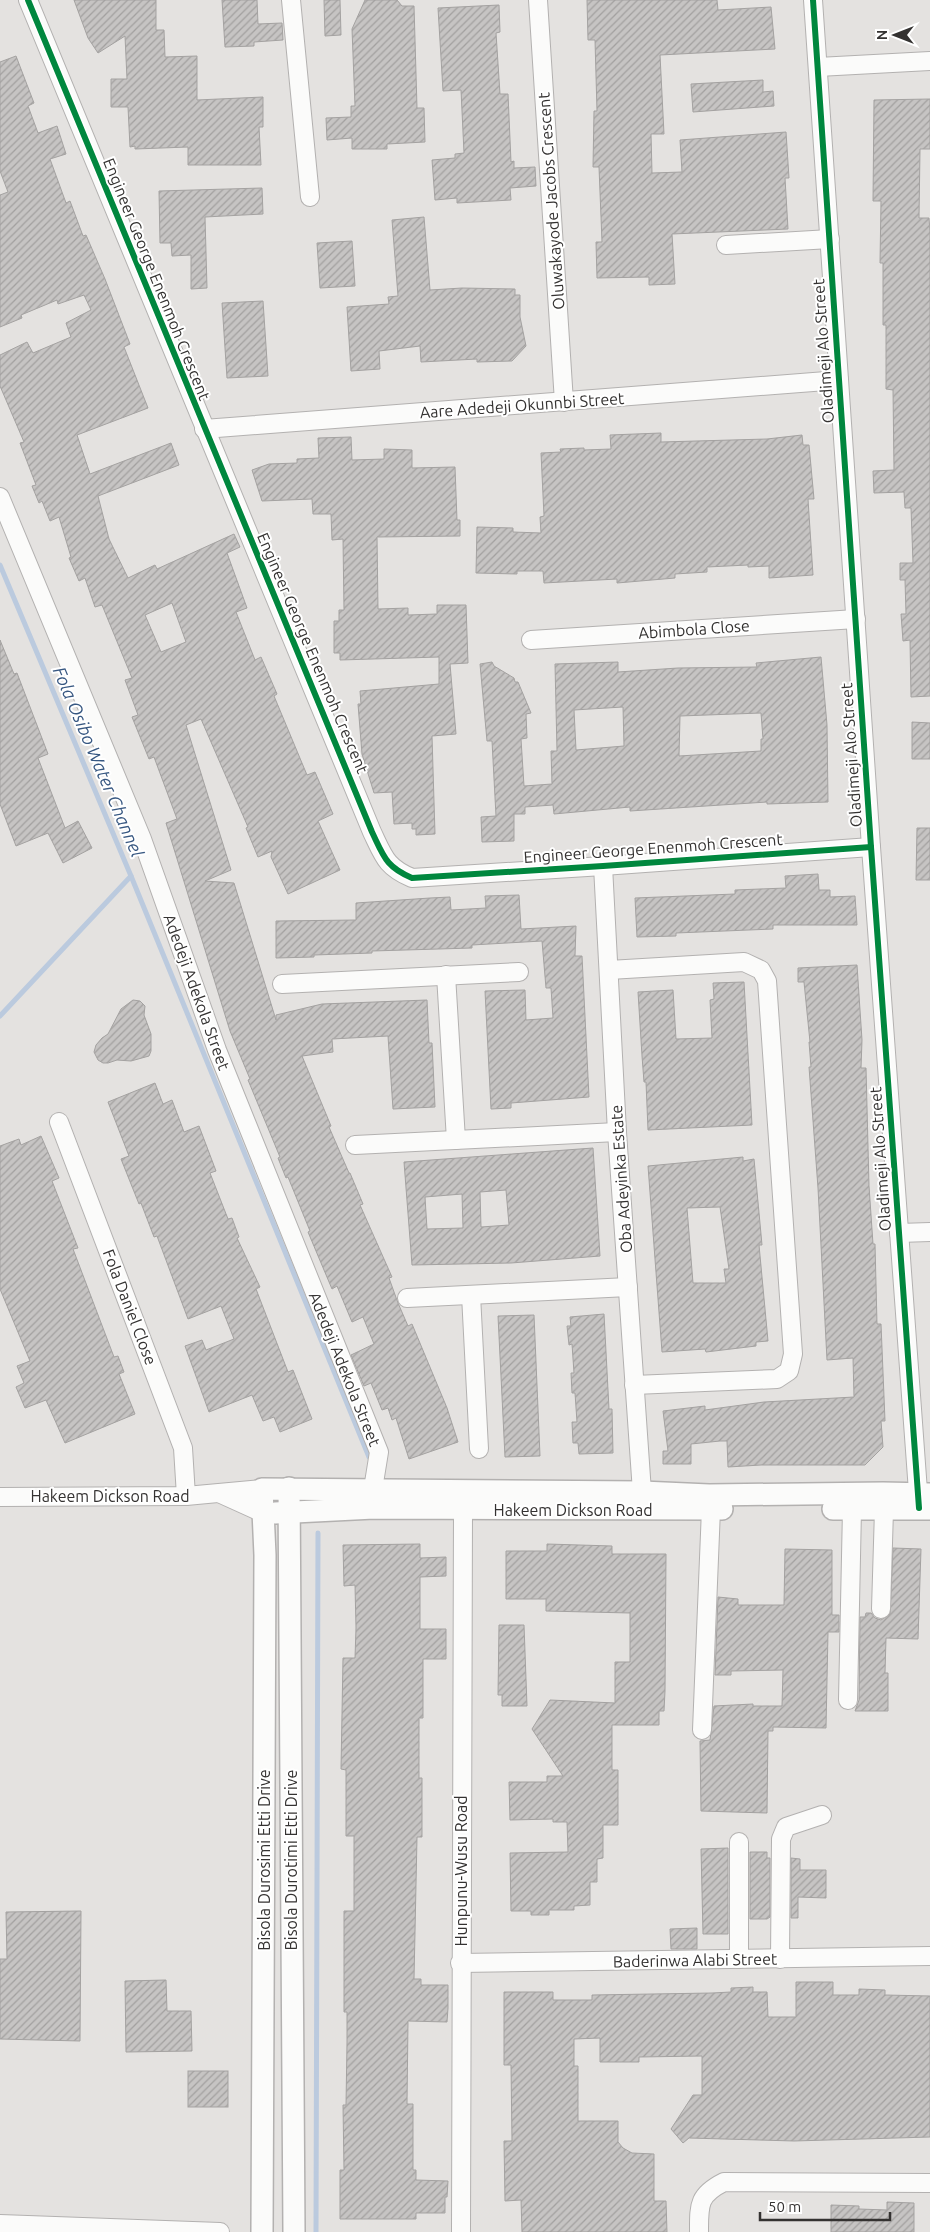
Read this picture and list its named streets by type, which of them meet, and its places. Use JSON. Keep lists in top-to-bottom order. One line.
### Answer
{"streets":{"main road":["Hakeem Dickson Road","Bisola Durosimi Etti Drive","Bisola Durotimi Etti Drive"],"street":["Oluwakayode Jacobs Crescent","Engineer George Enenmoh Crescent","Oladimeji Alo Street","Aare Adedeji Okunnbi Street","Abimbola Close","Adedeji Adekola Street","Oba Adeyinka Estate","Fola Daniel Close","Hunpunu-Wusu Road","Baderinwa Alabi Street"]},"crossings":[["Oluwakayode Jacobs Crescent","Aare Adedeji Okunnbi Street"],["Engineer George Enenmoh Crescent","Oladimeji Alo Street"],["Engineer George Enenmoh Crescent","Aare Adedeji Okunnbi Street"],["Engineer George Enenmoh Crescent","Oba Adeyinka Estate"],["Oladimeji Alo Street","Aare Adedeji Okunnbi Street"],["Oladimeji Alo Street","Abimbola Close"],["Oladimeji Alo Street","Hakeem Dickson Road"],["Adedeji Adekola Street","Hakeem Dickson Road"],["Oba Adeyinka Estate","Hakeem Dickson Road"],["Fola Daniel Close","Hakeem Dickson Road"],["Hakeem Dickson Road","Bisola Durosimi Etti Drive"],["Hakeem Dickson Road","Bisola Durotimi Etti Drive"],["Hakeem Dickson Road","Hunpunu-Wusu Road"],["Hunpunu-Wusu Road","Baderinwa Alabi Street"]],"water":["Fola Osibo Water Channel"],"scale_bar":"50 m","north":"left"}
